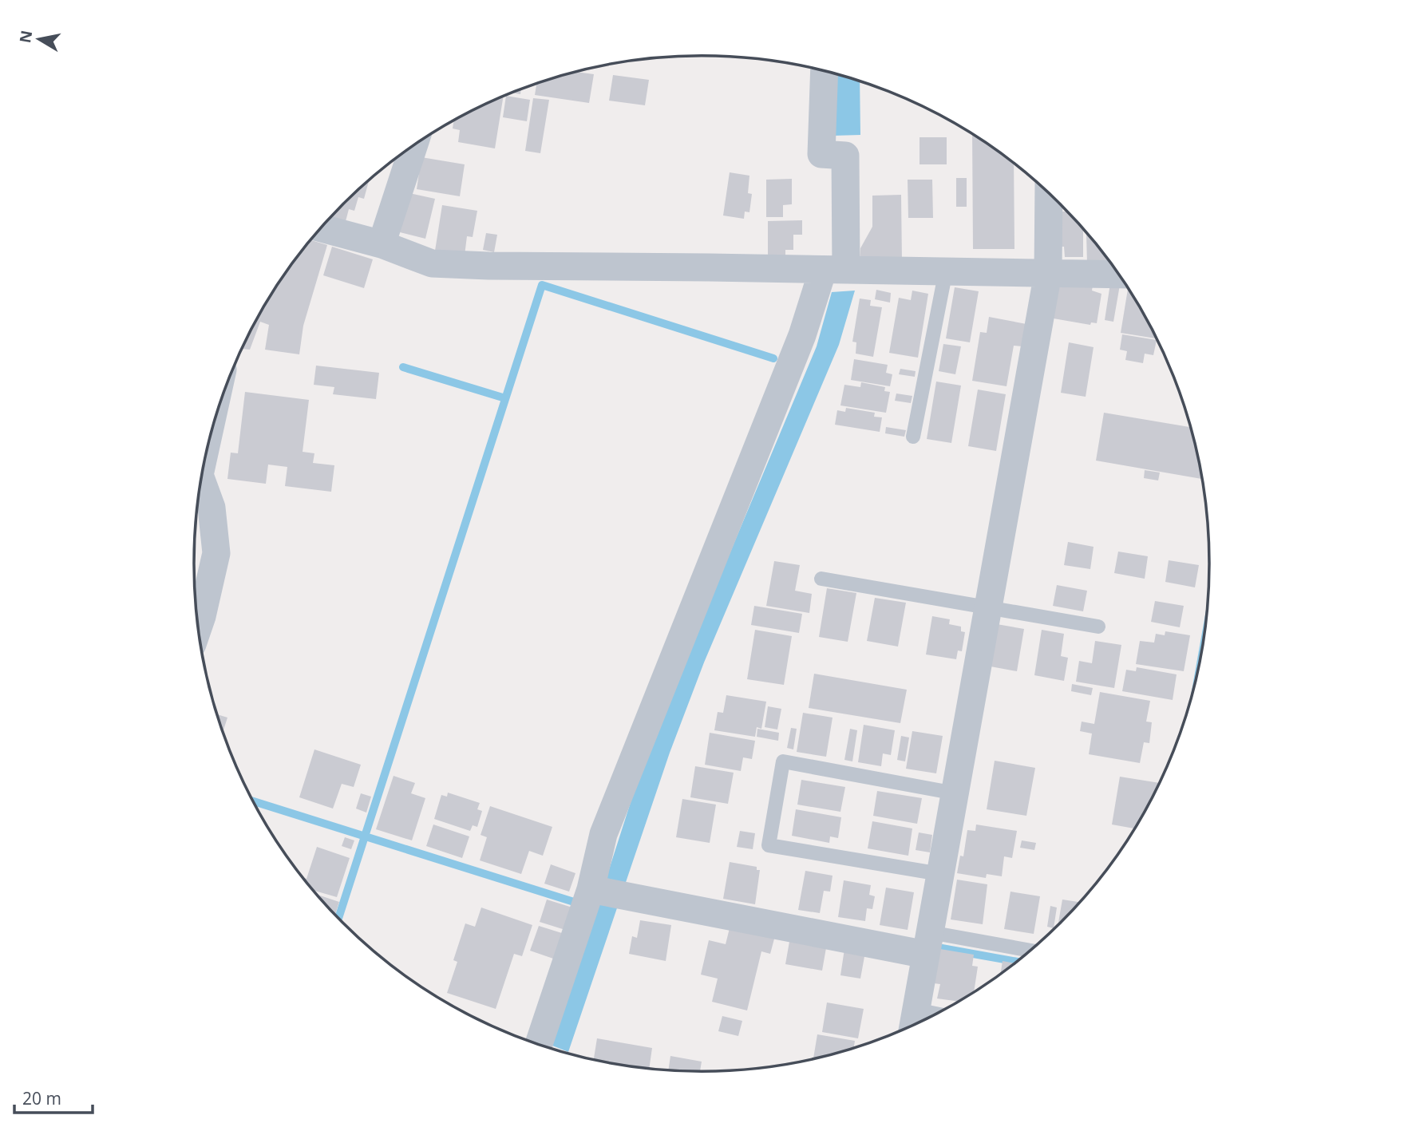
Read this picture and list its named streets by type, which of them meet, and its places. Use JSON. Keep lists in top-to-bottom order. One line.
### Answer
{"scale_bar":"20 m","north":"left"}
